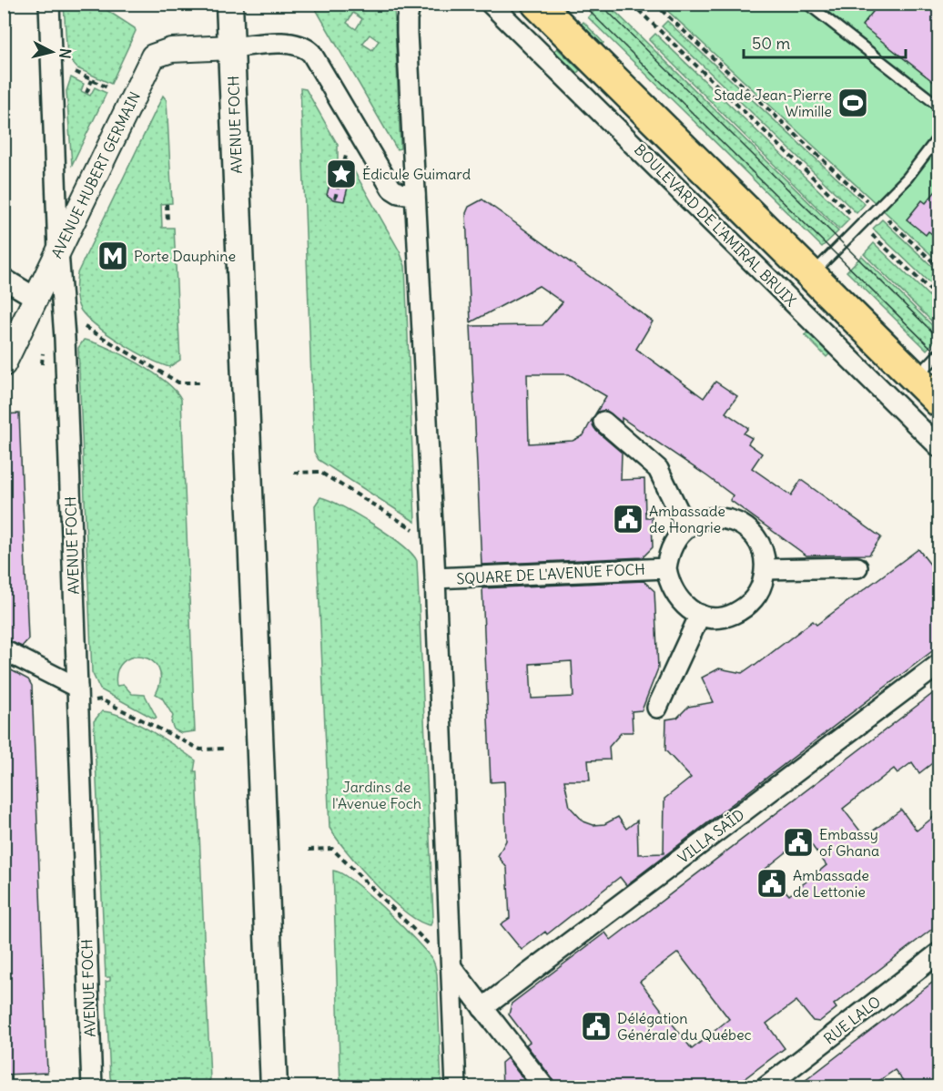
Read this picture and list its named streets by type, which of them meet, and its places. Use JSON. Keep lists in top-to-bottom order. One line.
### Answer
{"streets":{"main road":["AVENUE FOCH","BOULEVARD DE L'AMIRAL BRUIX"],"street":["AVENUE HUBERT GERMAIN","SQUARE DE L'AVENUE FOCH","VILLA SAÏD","RUE LALO"]},"crossings":[["AVENUE FOCH","AVENUE HUBERT GERMAIN"]],"parks":["Jardins de l'Avenue Foch"],"places":{"sports":["Stade Jean-Pierre Wimille"],"place":["Édicule Guimard"],"metro station":["Porte Dauphine"],"public building":["Ambassade de Hongrie","Embassy of Ghana","Ambassade de Lettonie","Délégation Générale du Québec"]},"scale_bar":"50 m","north":"right"}
